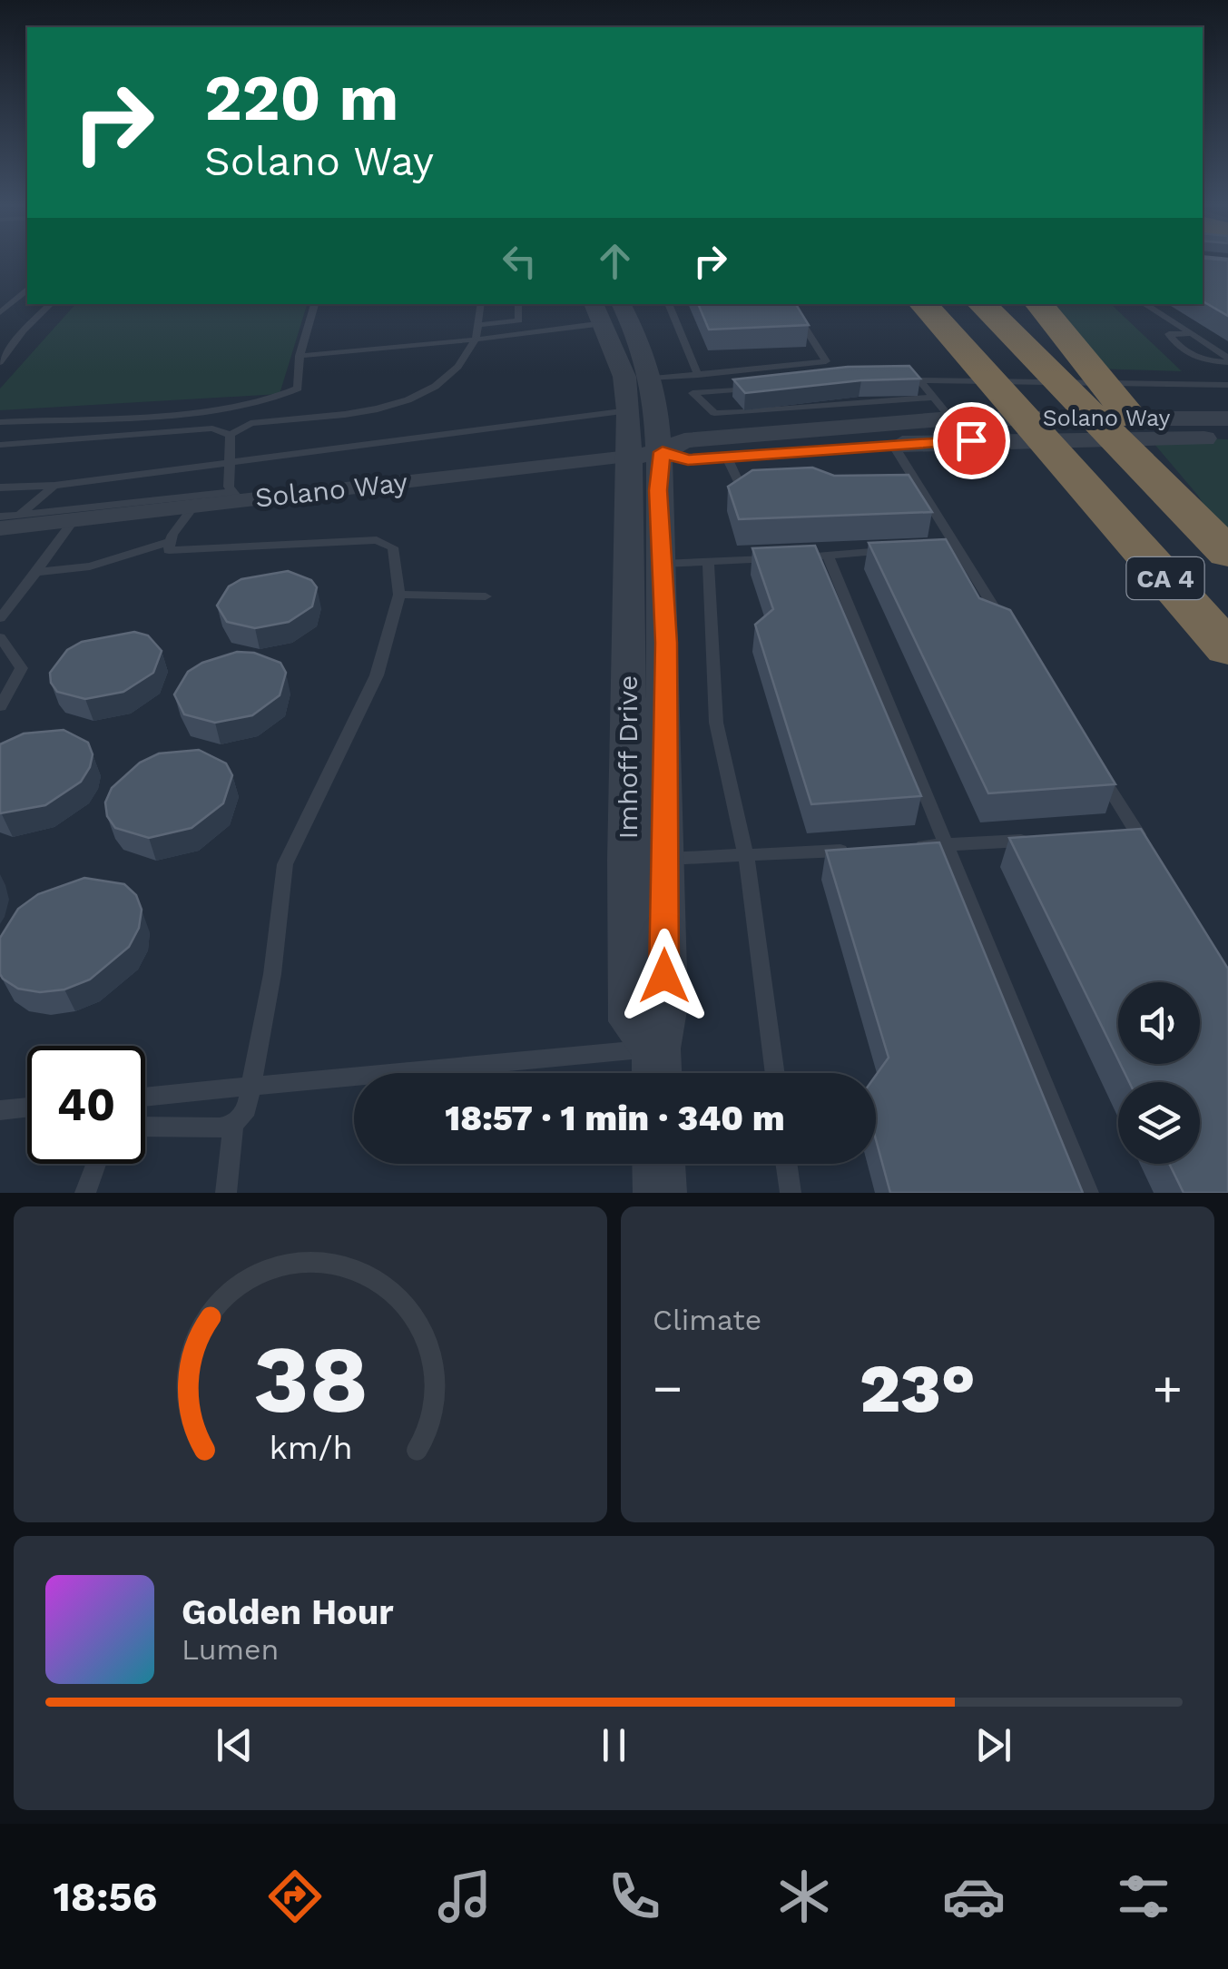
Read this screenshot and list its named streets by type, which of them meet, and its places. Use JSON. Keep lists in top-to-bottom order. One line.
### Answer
{"streets":{"highway":["CA 4"],"street":["Solano Way","Imhoff Drive"]},"crossings":[["Solano Way","Imhoff Drive"]],"page":{"turn":["220 m","Solano Way"],"limit":"40","trip":"18:57 · 1 min · 340 m","tile":"Climate","heat":["−","23°","+"],"song":["Golden Hour","Lumen"],"tabs":"18:56","gauge":["38","km/h"]}}
